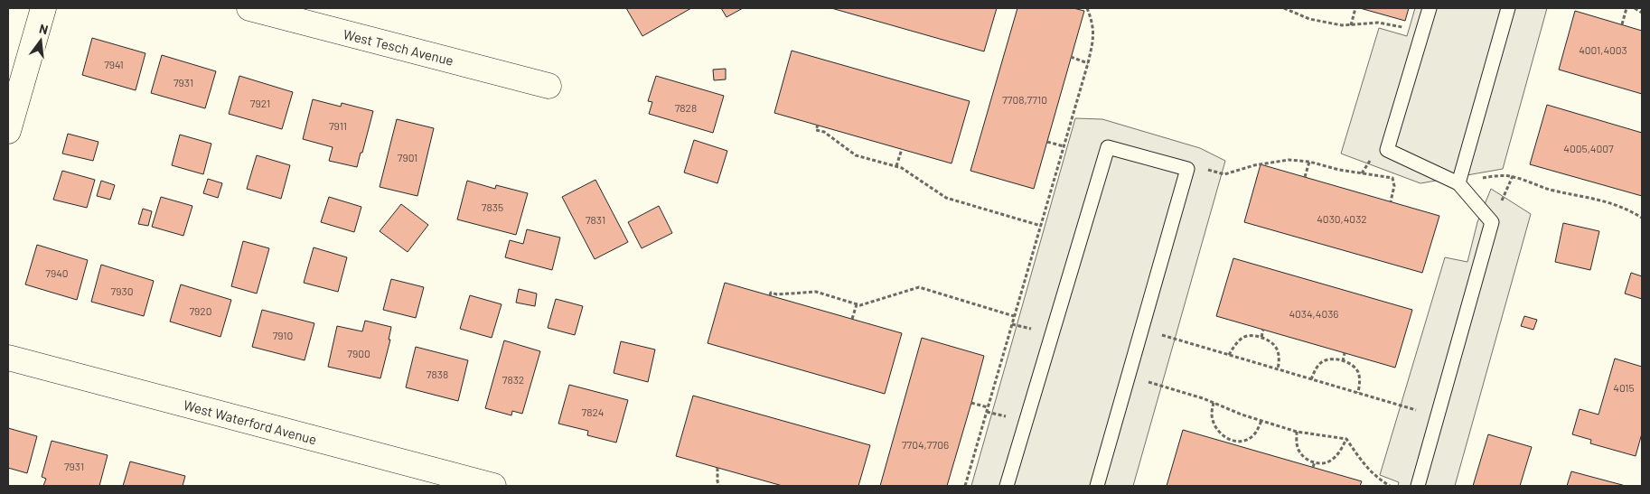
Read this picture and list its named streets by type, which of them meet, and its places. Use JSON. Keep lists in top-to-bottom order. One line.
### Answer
{"streets":{"street":["West Tesch Avenue","West Waterford Avenue"]},"house_numbers":["4001,4003","7941","7931","7708,7710","7921","7828","7911","4005,4007","7901","7835","4030,4032","7831","7940","7930","7920","4034,4036","7910","7900","7838","7832","4015","7824","7704,7706","7931"],"north":"top"}
